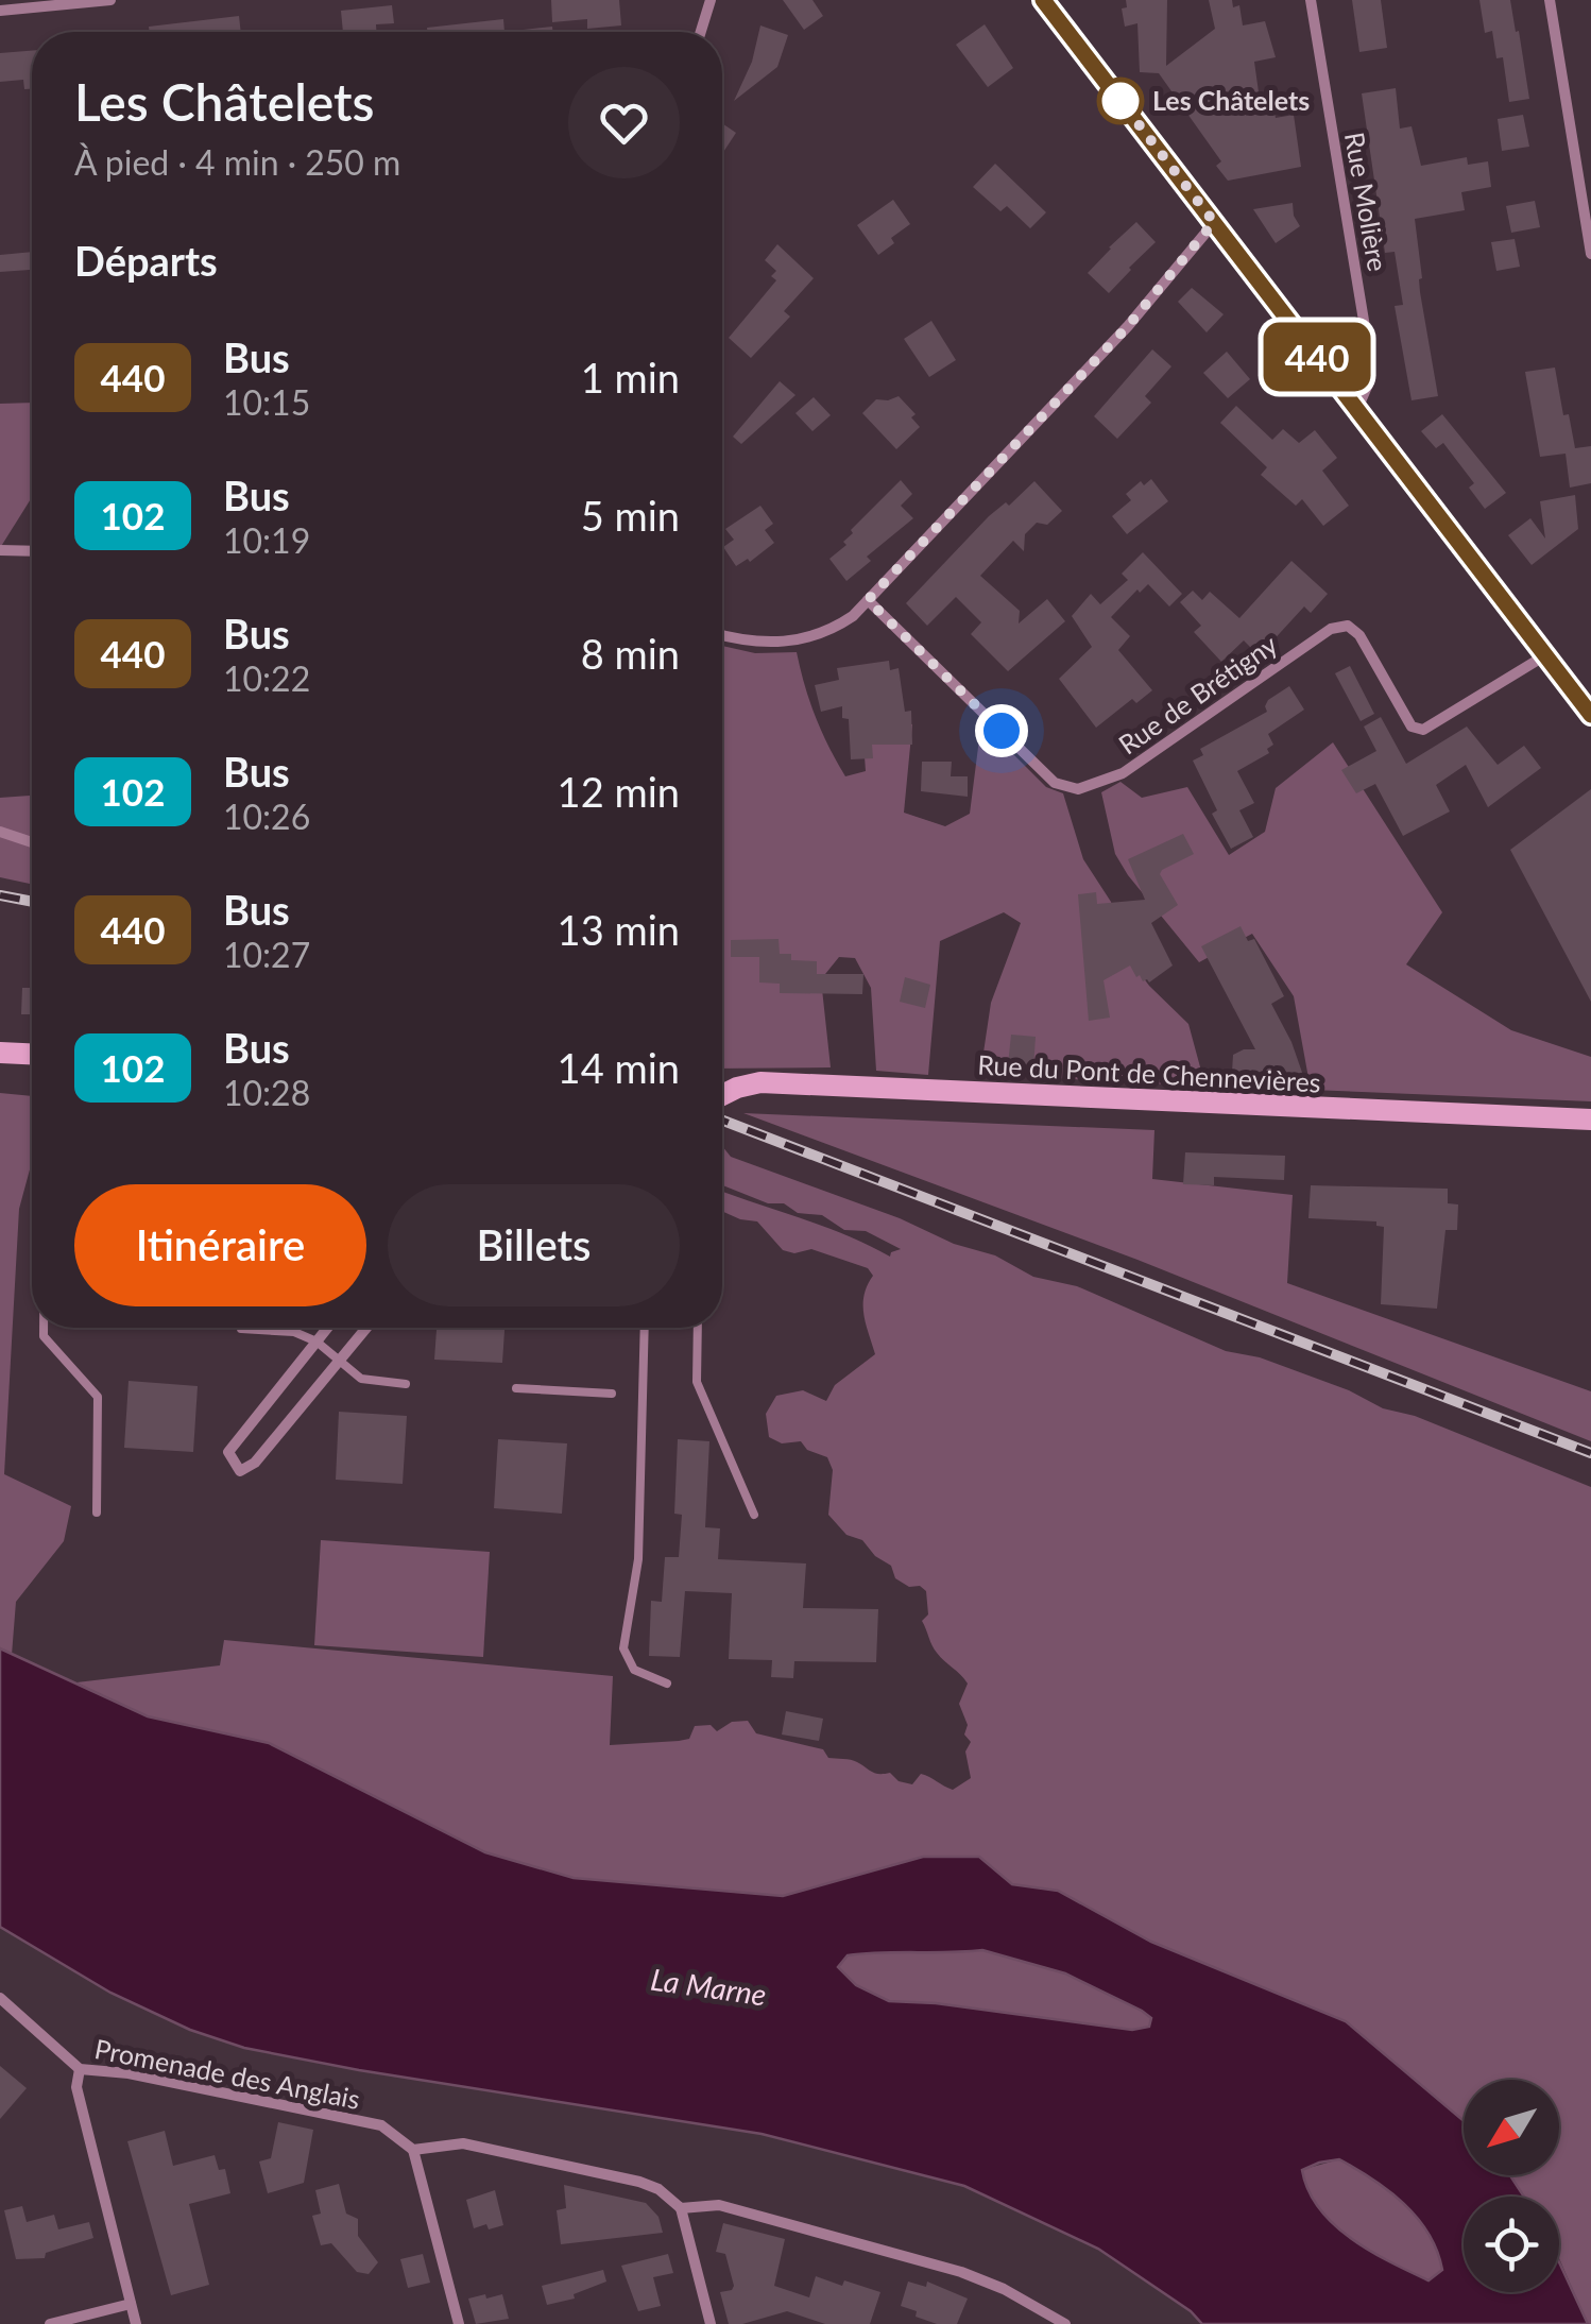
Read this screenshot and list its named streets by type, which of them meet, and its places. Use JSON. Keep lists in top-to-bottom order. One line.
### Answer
{"streets":{"main road":["Rue du Pont de Chennevières"],"street":["Rue Molière","Rue de Brétigny","Promenade des Anglais"]},"water":["La Marne"],"places":["Les Châtelets"],"lines":["bus line 440"],"north":"bottom left","page":{"on_map":"440","heading":[["Les Châtelets","À pied · 4 min · 250 m"],"Départs"],"list":[{"mark":"440","name":"Bus","note":"10:15","value":"1 min"},{"mark":"102","name":"Bus","note":"10:19","value":"5 min"},{"mark":"440","name":"Bus","note":"10:22","value":"8 min"},{"mark":"102","name":"Bus","note":"10:26","value":"12 min"},{"mark":"440","name":"Bus","note":"10:27","value":"13 min"},{"mark":"102","name":"Bus","note":"10:28","value":"14 min"}],"buttons":["Itinéraire","Billets"]}}
